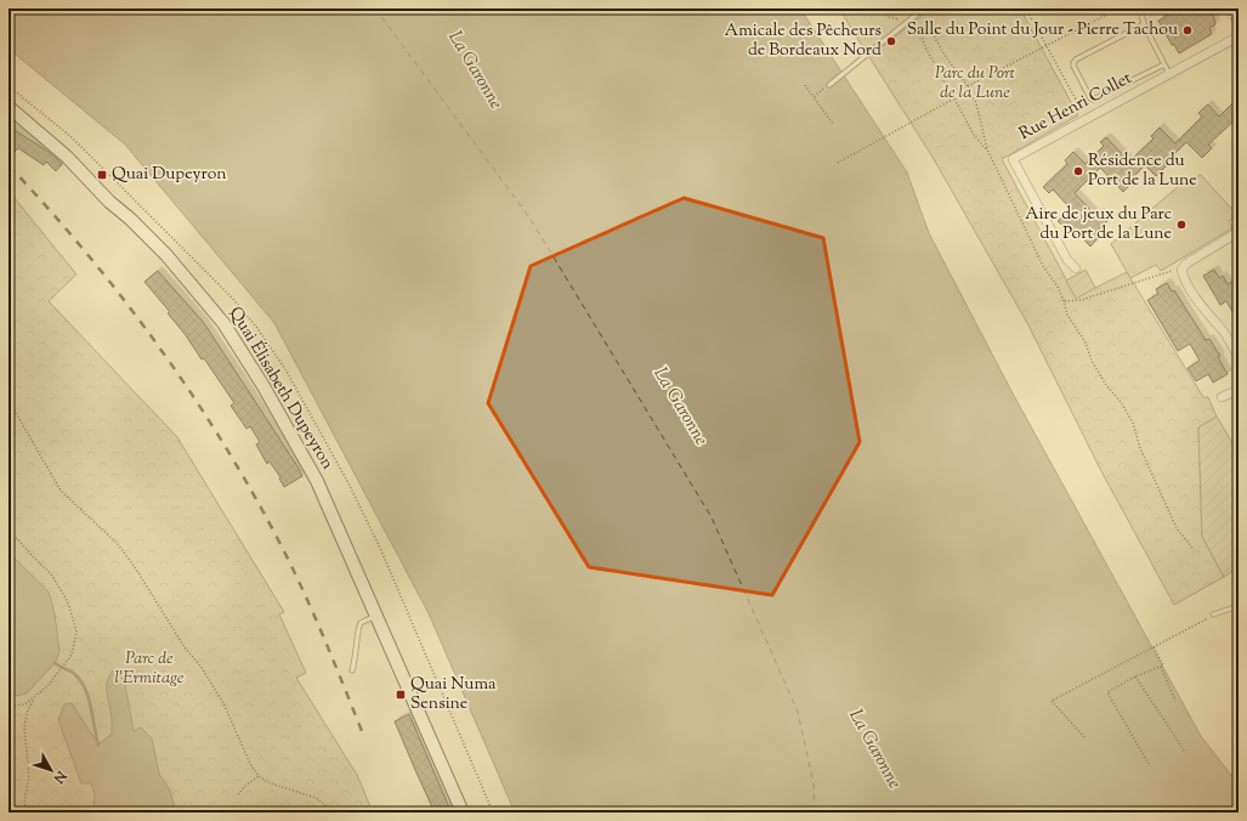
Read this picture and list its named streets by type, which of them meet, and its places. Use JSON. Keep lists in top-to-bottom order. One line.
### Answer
{"streets":{"main road":["Quai Élisabeth Dupeyron"],"street":["Rue Henri Collet"]},"water":["La Garonne"],"parks":["Parc du Port de la Lune","Parc de l'Ermitage"],"places":{"other":["Salle du Point du Jour - Pierre Tachou","Amicale des Pêcheurs de Bordeaux Nord","Résidence du Port de la Lune","Aire de jeux du Parc du Port de la Lune"],"transit":["Quai Dupeyron","Quai Numa Sensine"]},"north":"bottom right"}
